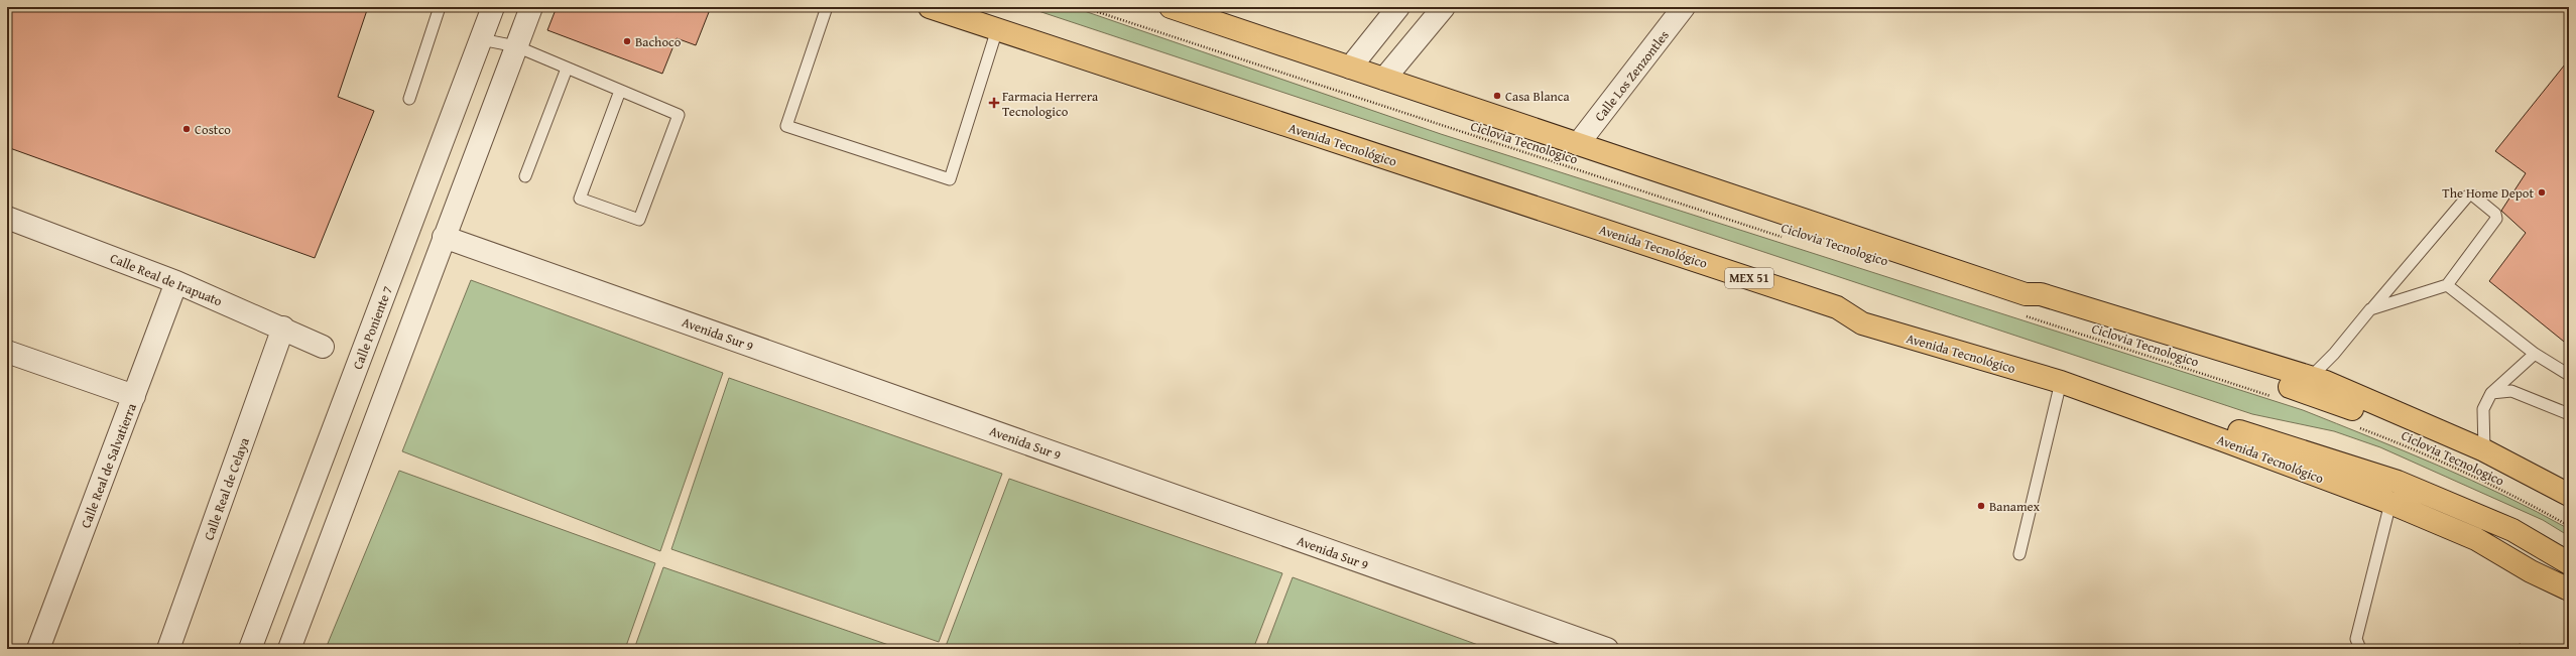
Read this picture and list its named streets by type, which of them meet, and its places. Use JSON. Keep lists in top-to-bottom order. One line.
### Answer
{"streets":{"main road":["Avenida Tecnológico","MEX 51"],"street":["Calle Los Zenzontles","Calle Real de Irapuato","Calle Poniente 7","Avenida Sur 9","Calle Real de Salvatierra","Calle Real de Celaya"],"path":["Ciclovia Tecnologico"]},"crossings":[["Calle Real de Irapuato","Calle Real de Salvatierra"],["Calle Real de Irapuato","Calle Real de Celaya"]],"places":{"other":["Bachoco","Casa Blanca","Costco","The Home Depot","Banamex"],"health":["Farmacia Herrera Tecnologico"]}}
